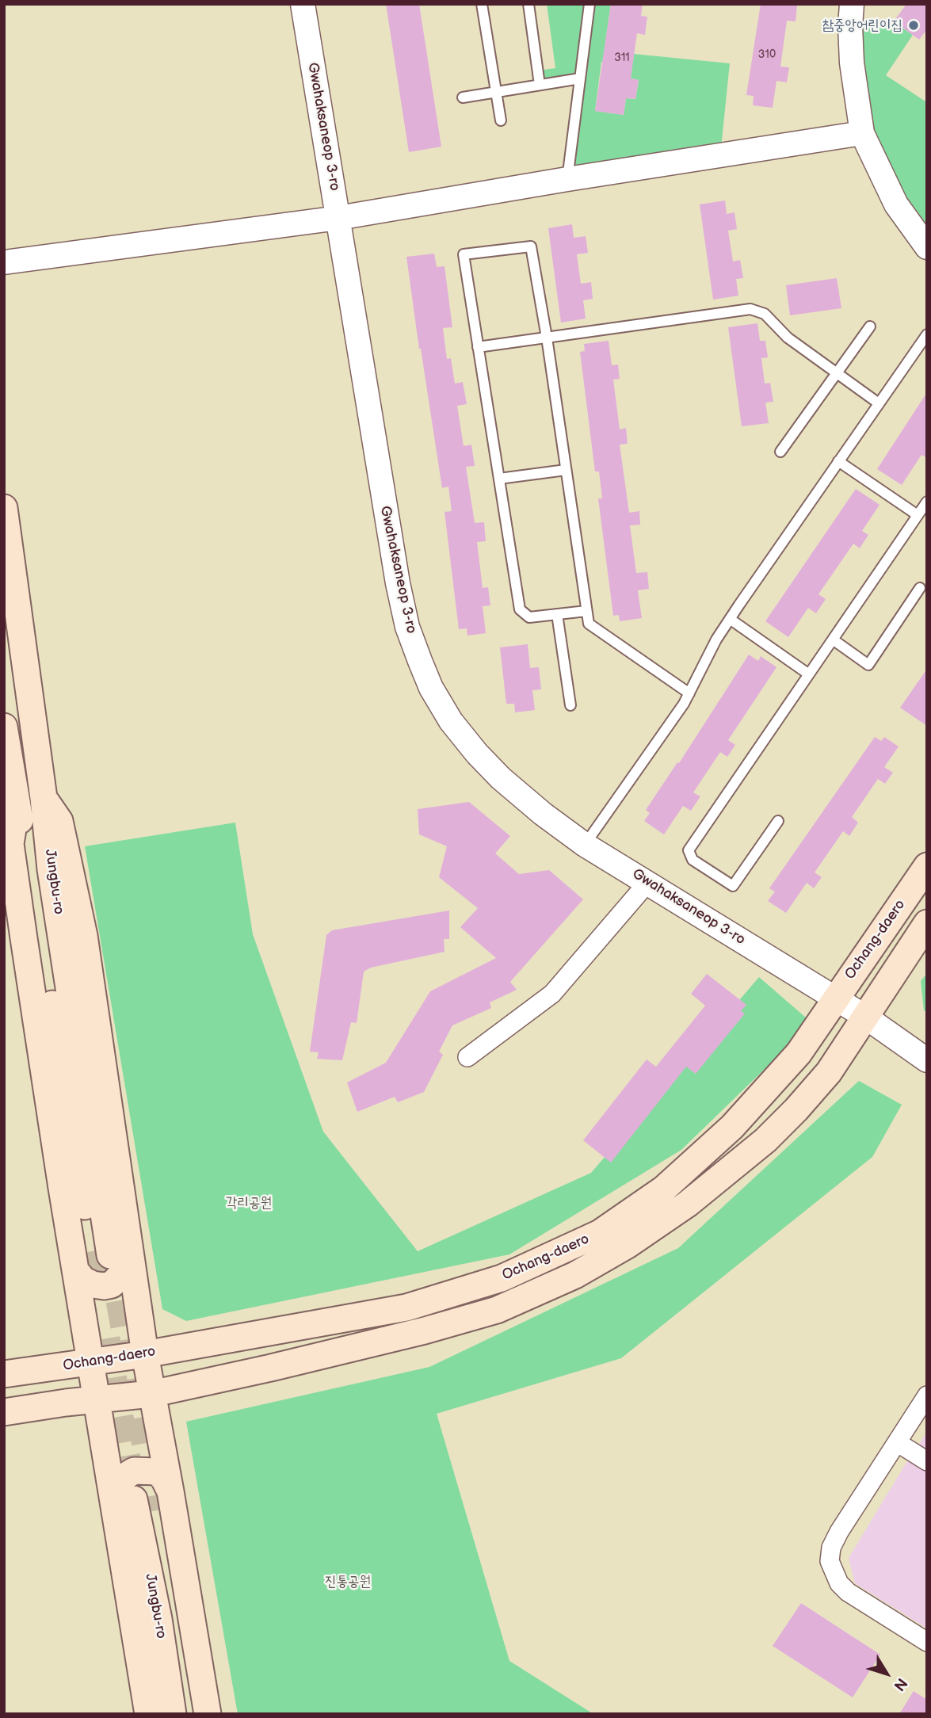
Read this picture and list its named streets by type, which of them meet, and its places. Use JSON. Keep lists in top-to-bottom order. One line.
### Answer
{"streets":{"main road":["Jungbu-ro","Ochang-daero"],"street":["Gwahaksaneop 3-ro"]},"crossings":[["Gwahaksaneop 3-ro","Ochang-daero"]],"parks":["각리공원","진통공원"],"places":["참중앙어린이집"],"house_numbers":["310","311"],"north":"bottom right"}
